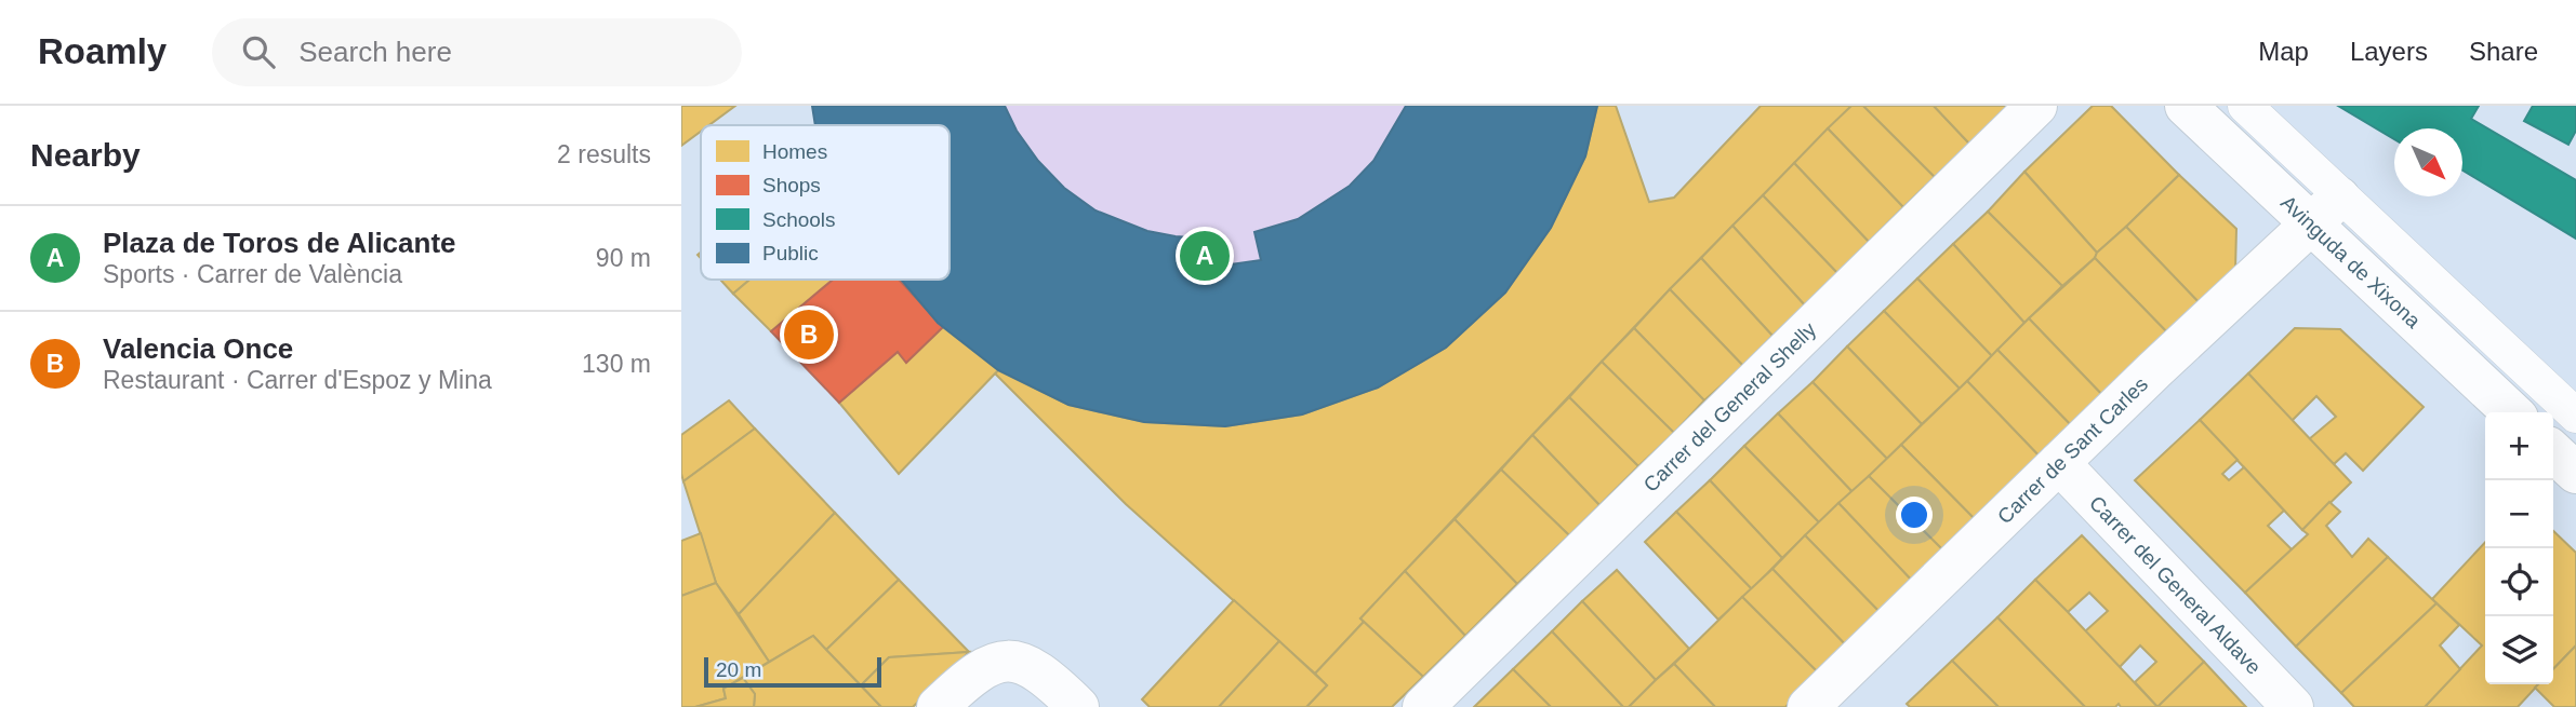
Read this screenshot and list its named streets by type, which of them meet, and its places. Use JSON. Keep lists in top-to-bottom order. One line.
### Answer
{"streets":{"street":["Avinguda de Xixona","Carrer del General Shelly","Carrer de Sant Carles","Carrer del General Aldave"]},"crossings":[["Avinguda de Xixona","Carrer de Sant Carles"],["Carrer de Sant Carles","Carrer del General Aldave"]],"legend":["Homes","Shops","Schools","Public"],"scale_bar":"20 m","north":"bottom right","page":{"header":"Roamly","search":"Search here","nav":["Map","Layers","Share"],"heading":["Nearby","2 results"],"list":[{"mark":"A","name":"Plaza de Toros de Alicante","note":"Sports · Carrer de València","value":"90 m"},{"mark":"B","name":"Valencia Once","note":"Restaurant · Carrer d'Espoz y Mina","value":"130 m"}],"pins":["A","B"],"map_buttons":["+","−"],"scale":"20 m"}}
